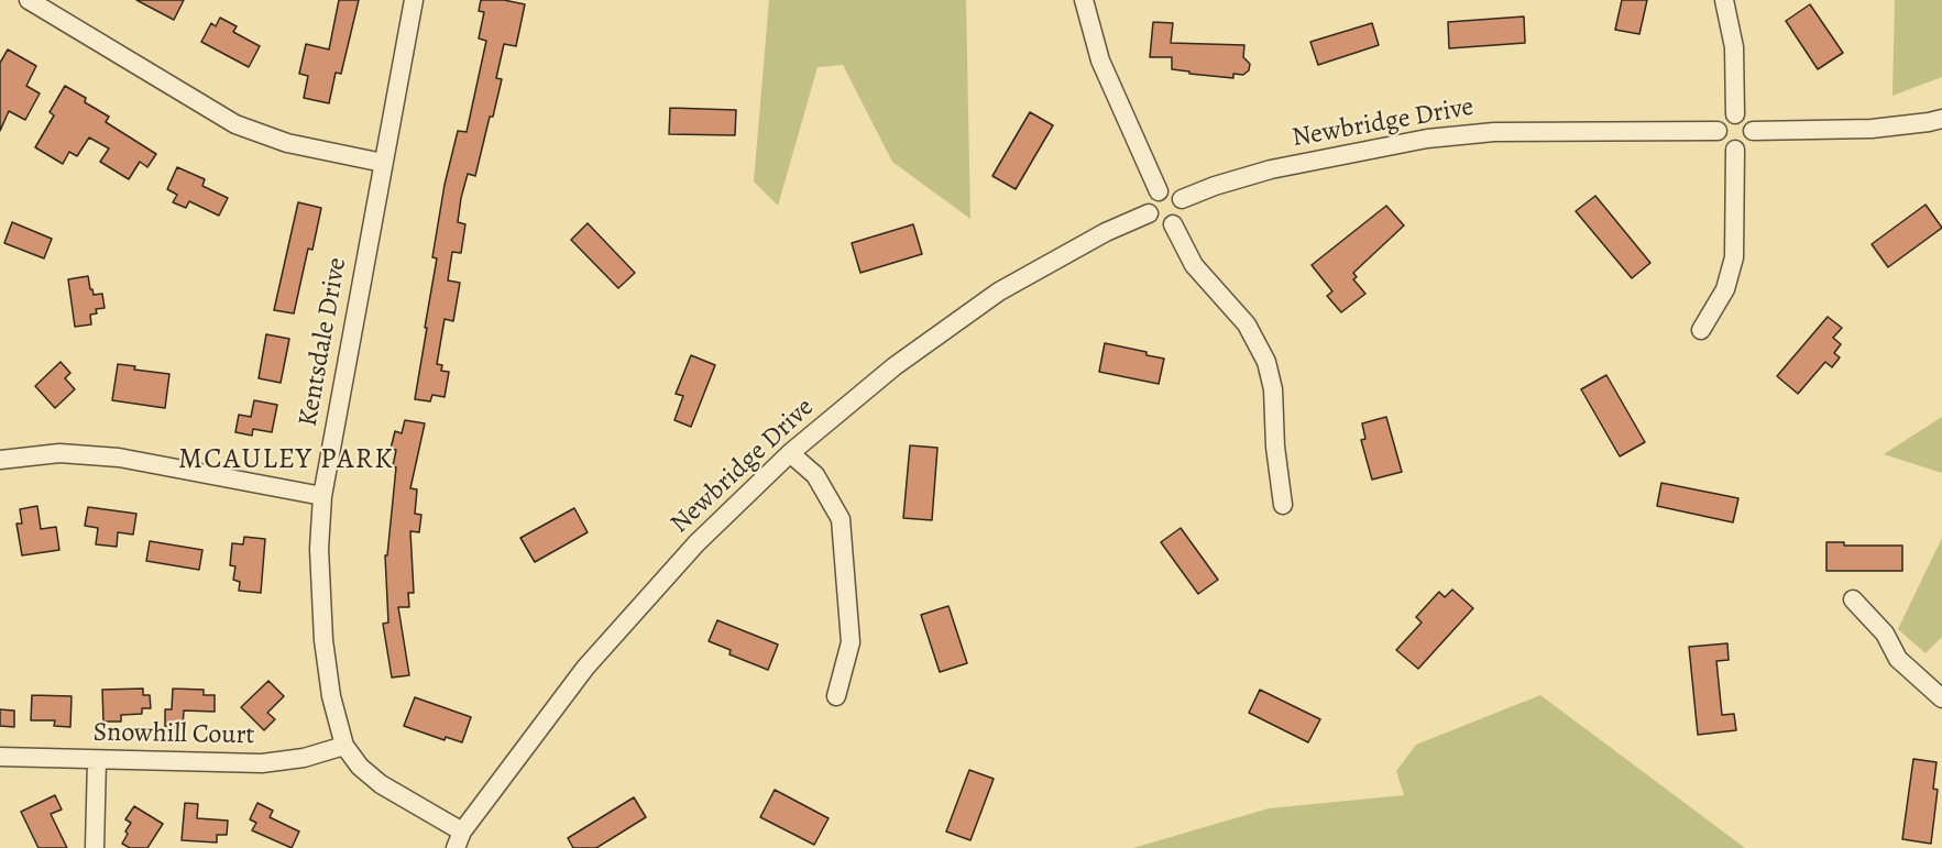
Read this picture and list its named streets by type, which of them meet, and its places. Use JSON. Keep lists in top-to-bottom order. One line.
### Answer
{"streets":{"street":["Newbridge Drive","Kentsdale Drive","Snowhill Court"]},"crossings":[["Newbridge Drive","Kentsdale Drive"],["Kentsdale Drive","Snowhill Court"]],"districts":["MCAULEY PARK"]}
